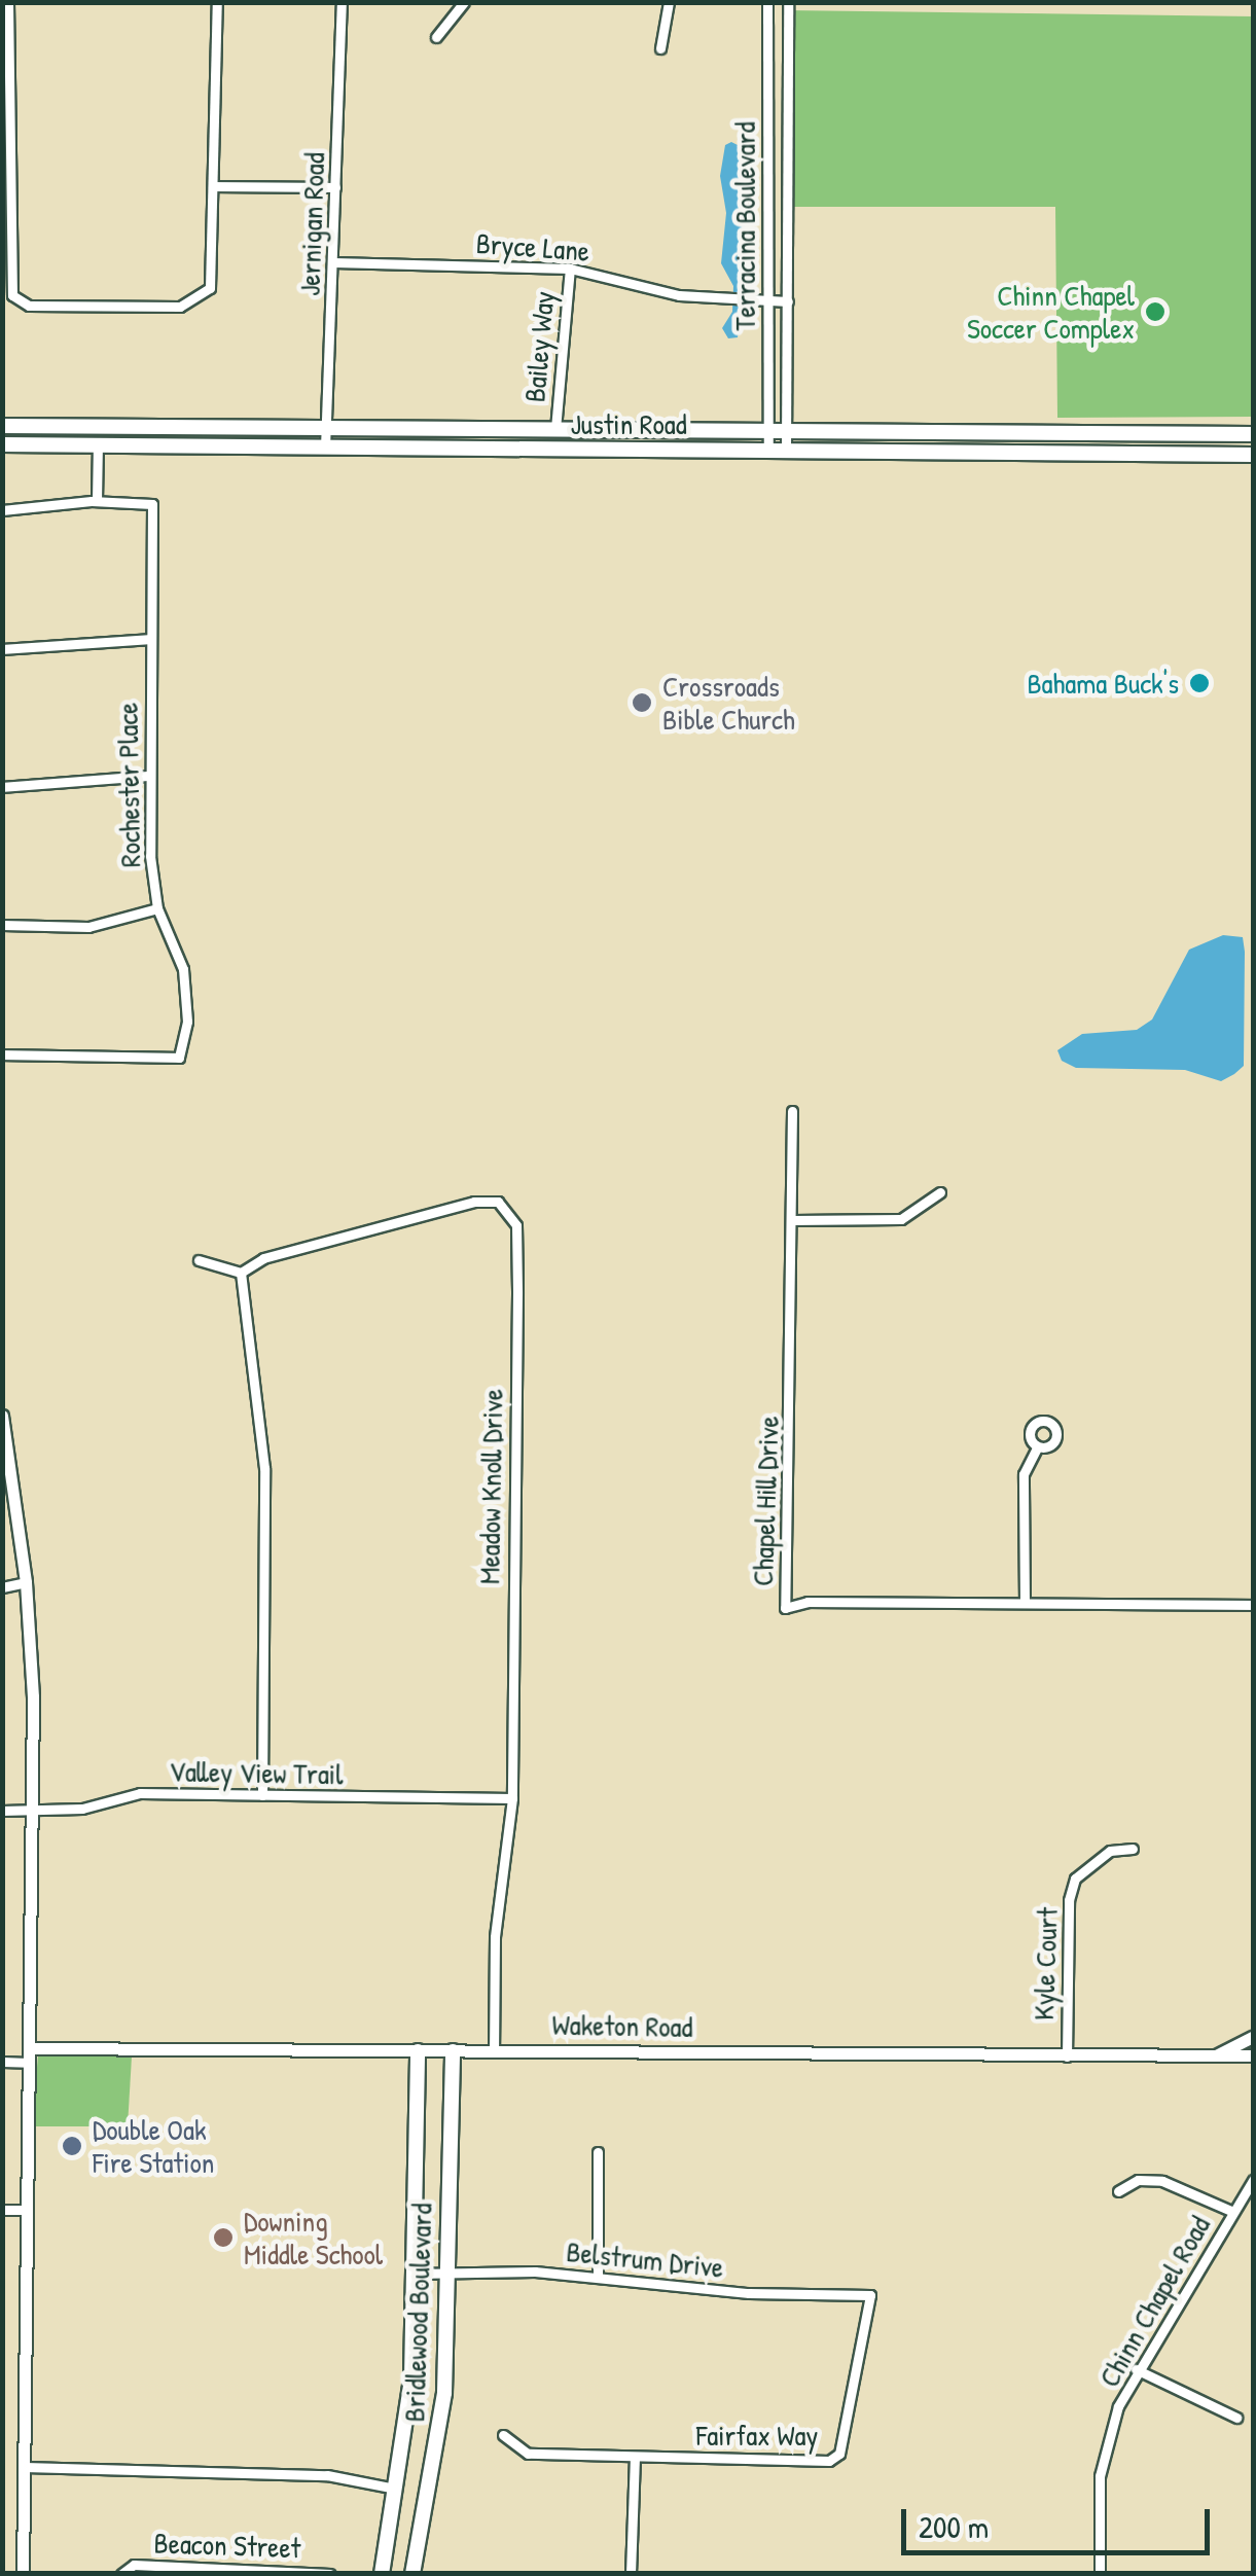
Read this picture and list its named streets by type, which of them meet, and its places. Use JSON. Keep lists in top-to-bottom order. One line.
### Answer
{"streets":{"main road":["Justin Road","Bridlewood Boulevard"],"street":["Jernigan Road","Terracina Boulevard","Bryce Lane","Bailey Way","Rochester Place","Meadow Knoll Drive","Chapel Hill Drive","Valley View Trail","Kyle Court","Waketon Road","Belstrum Drive","Chinn Chapel Road","Fairfax Way","Beacon Street"]},"crossings":[["Jernigan Road","Bryce Lane"],["Jernigan Road","Justin Road"],["Terracina Boulevard","Bryce Lane"],["Terracina Boulevard","Justin Road"],["Bryce Lane","Bailey Way"],["Bailey Way","Justin Road"],["Meadow Knoll Drive","Valley View Trail"],["Meadow Knoll Drive","Waketon Road"],["Kyle Court","Waketon Road"],["Waketon Road","Bridlewood Boulevard"],["Belstrum Drive","Bridlewood Boulevard"],["Belstrum Drive","Fairfax Way"]],"places":["Chinn Chapel Soccer Complex","Bahama Buck's","Crossroads Bible Church","Double Oak Fire Station","Downing Middle School"],"scale_bar":"200 m"}
